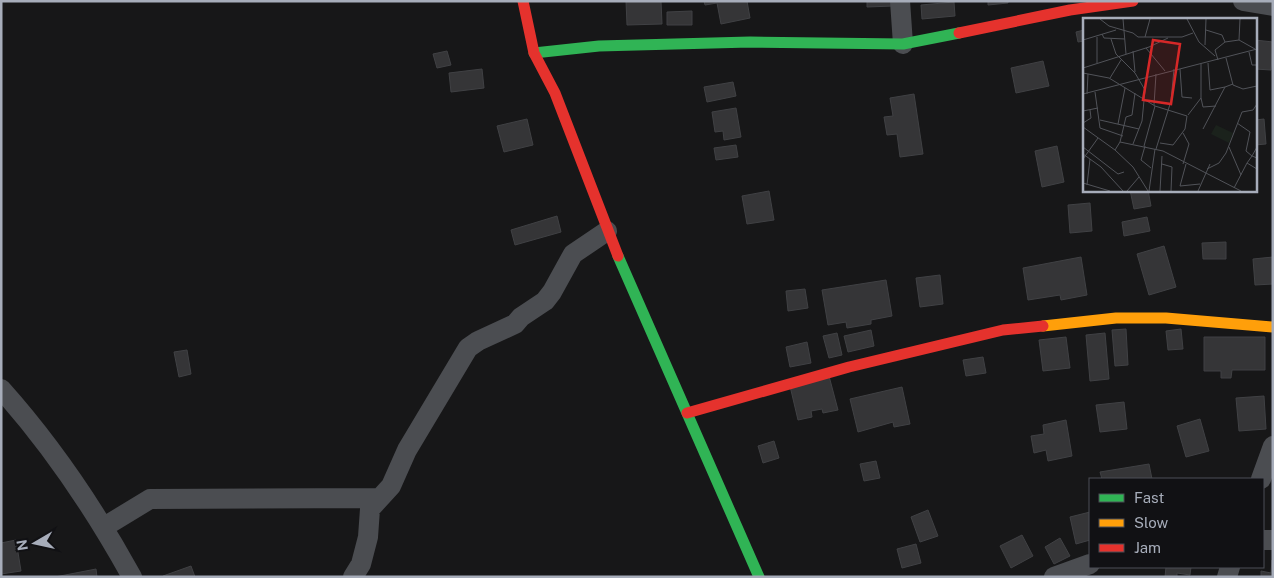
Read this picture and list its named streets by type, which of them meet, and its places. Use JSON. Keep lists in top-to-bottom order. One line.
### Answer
{"legend":["Fast","Slow","Jam"],"north":"left"}
